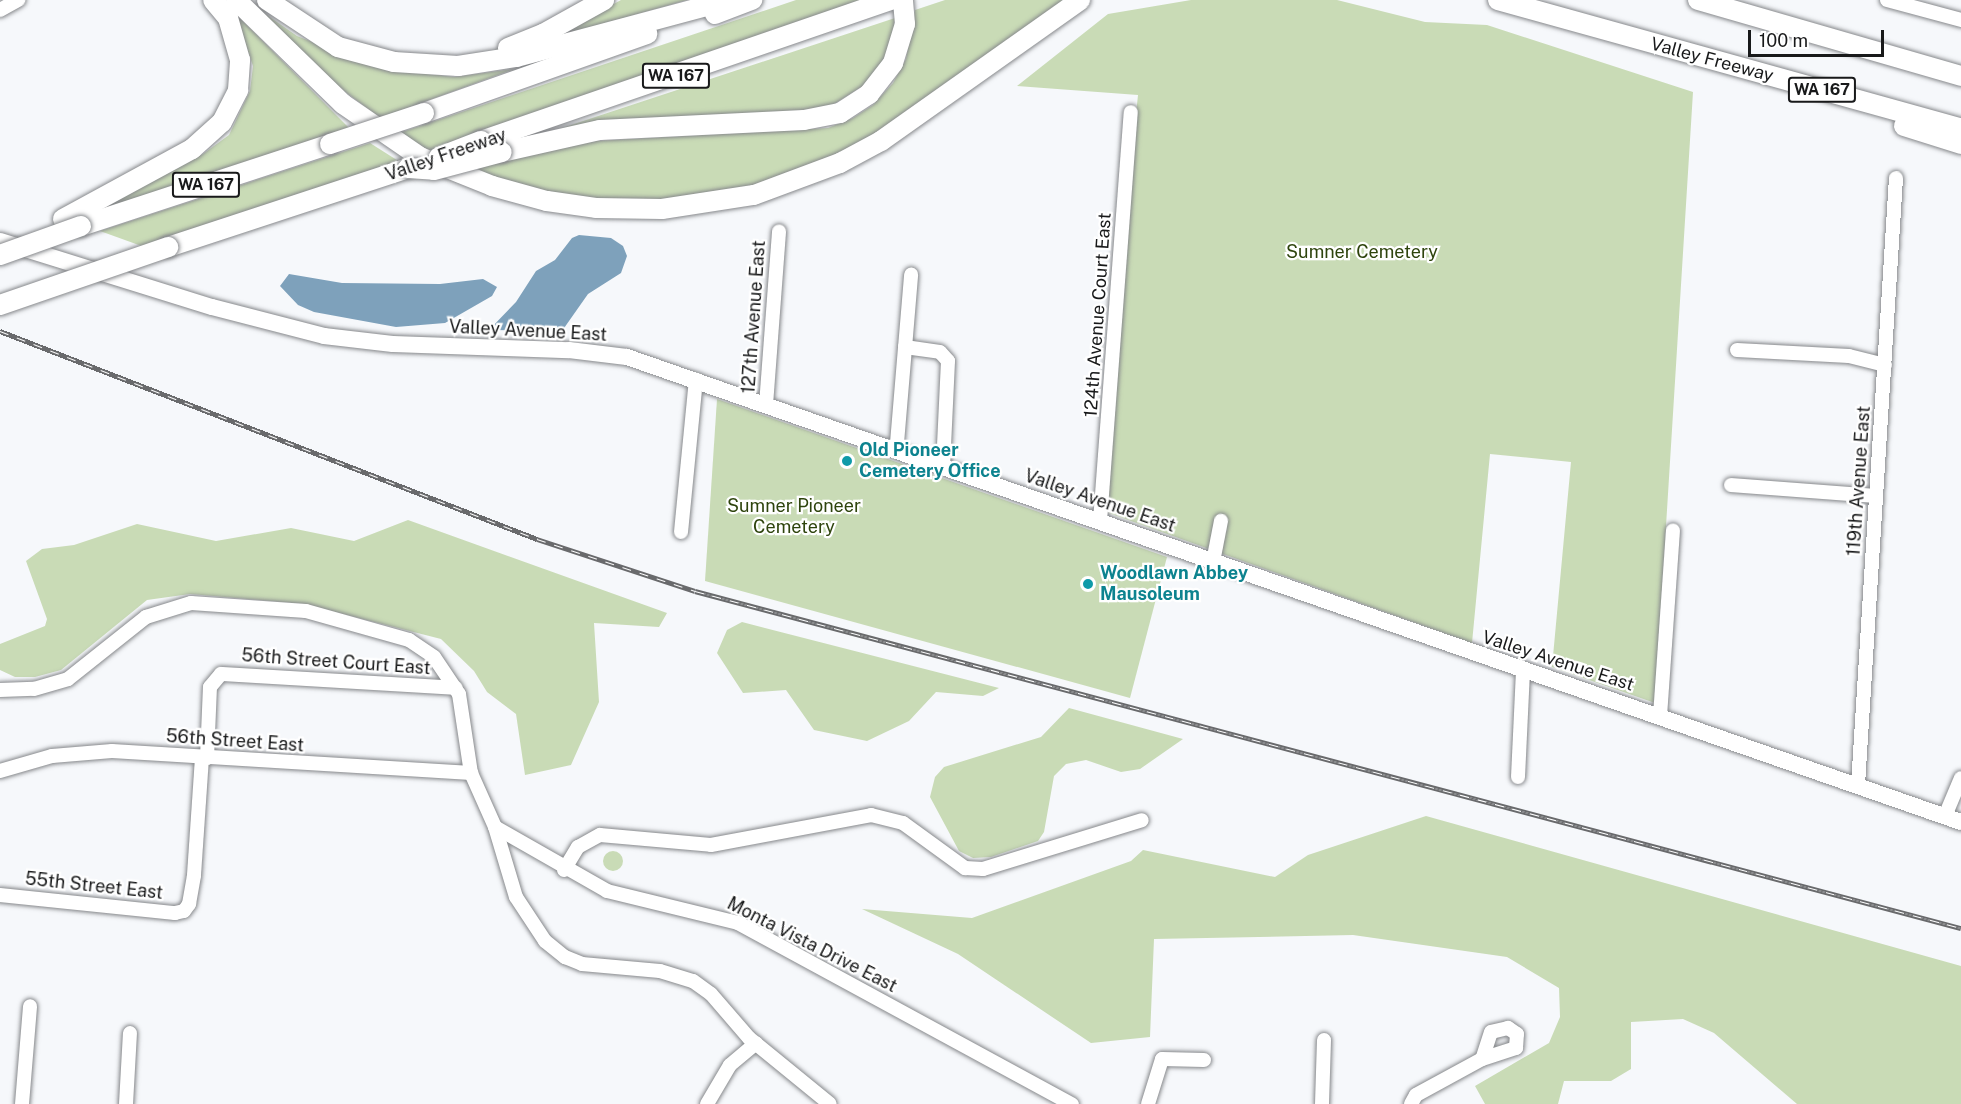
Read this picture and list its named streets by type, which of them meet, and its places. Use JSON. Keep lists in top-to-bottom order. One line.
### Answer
{"streets":{"highway":["Valley Freeway","WA 167"],"main road":["Valley Avenue East"],"street":["124th Avenue Court East","127th Avenue East","119th Avenue East","56th Street Court East","56th Street East","55th Street East","Monta Vista Drive East"]},"crossings":[["124th Avenue Court East","Valley Avenue East"],["127th Avenue East","Valley Avenue East"],["Valley Avenue East","119th Avenue East"],["56th Street Court East","56th Street East"],["56th Street Court East","55th Street East"],["56th Street East","55th Street East"]],"parks":["Sumner Cemetery","Sumner Pioneer Cemetery"],"places":["Old Pioneer Cemetery Office","Woodlawn Abbey Mausoleum"],"scale_bar":"100 m"}
